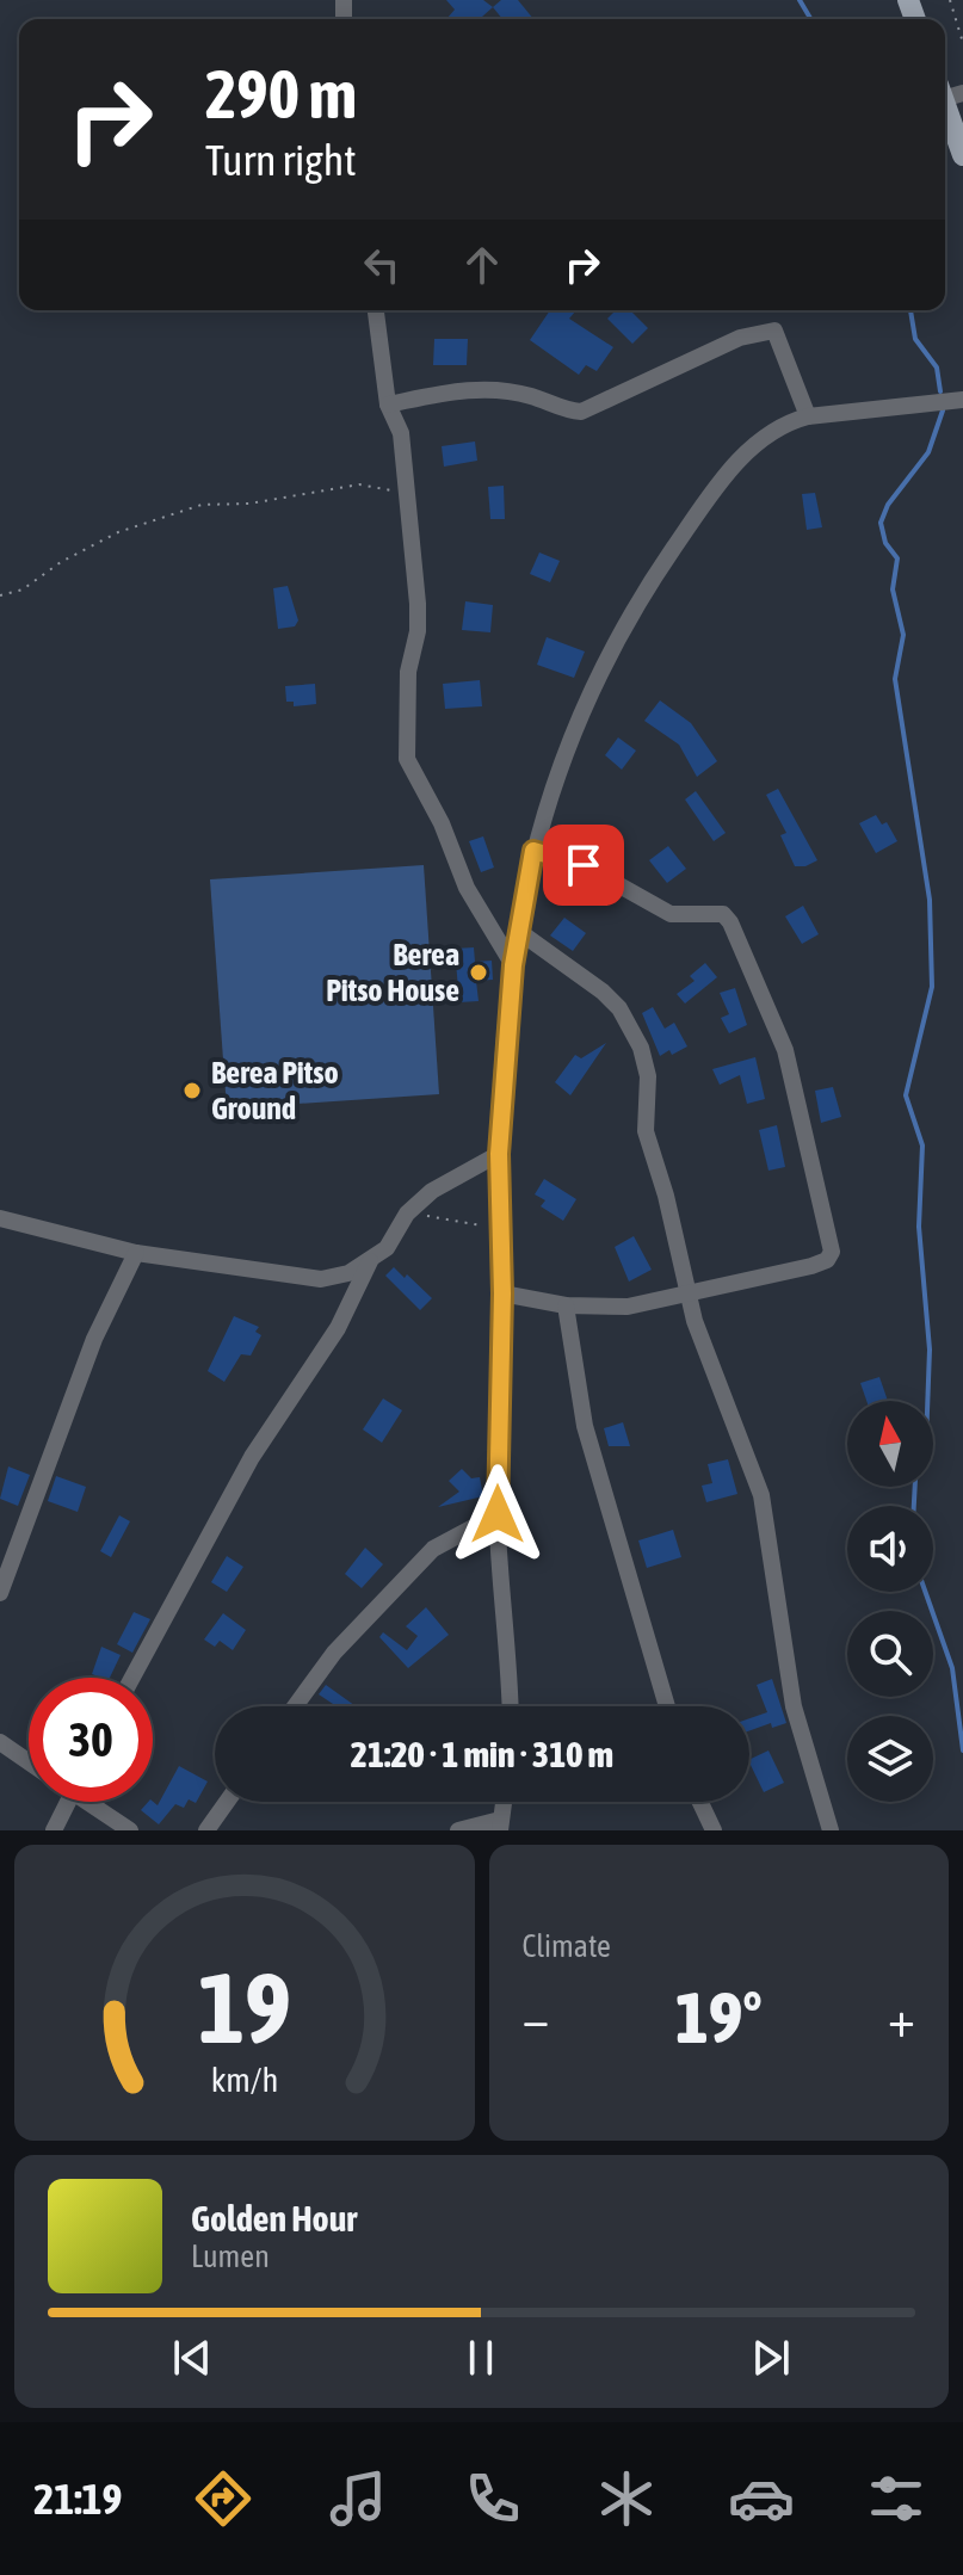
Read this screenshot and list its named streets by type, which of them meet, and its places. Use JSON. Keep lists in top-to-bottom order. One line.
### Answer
{"places":["Berea Pitso House","Berea Pitso Ground"],"north":"top","page":{"turn":["290 m","Turn right"],"limit":"30","trip":"21:20 · 1 min · 310 m","tile":"Climate","heat":["−","19°","+"],"song":["Golden Hour","Lumen"],"tabs":"21:19","gauge":["19","km/h"]}}
